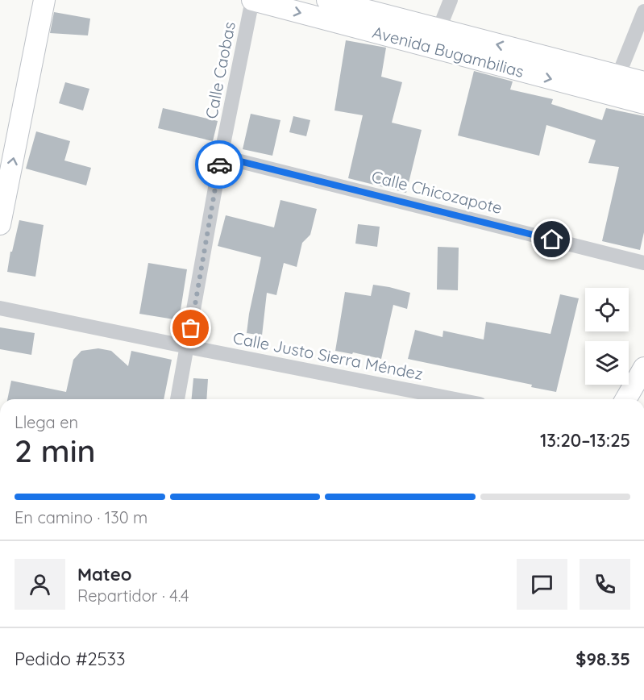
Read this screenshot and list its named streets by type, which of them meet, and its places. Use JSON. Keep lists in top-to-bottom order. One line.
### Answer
{"streets":{"main road":["Avenida Bugambilias"],"street":["Calle Caobas","Calle Chicozapote","Calle Justo Sierra Méndez"]},"crossings":[["Avenida Bugambilias","Calle Caobas"],["Calle Caobas","Calle Chicozapote"],["Calle Caobas","Calle Justo Sierra Méndez"]],"page":{"heading":["2 min","Llega en","13:20–13:25"],"panel":["Mateo","Repartidor · 4.4","Pedido #2533","$98.35"],"bar":"En camino · 130 m"}}
